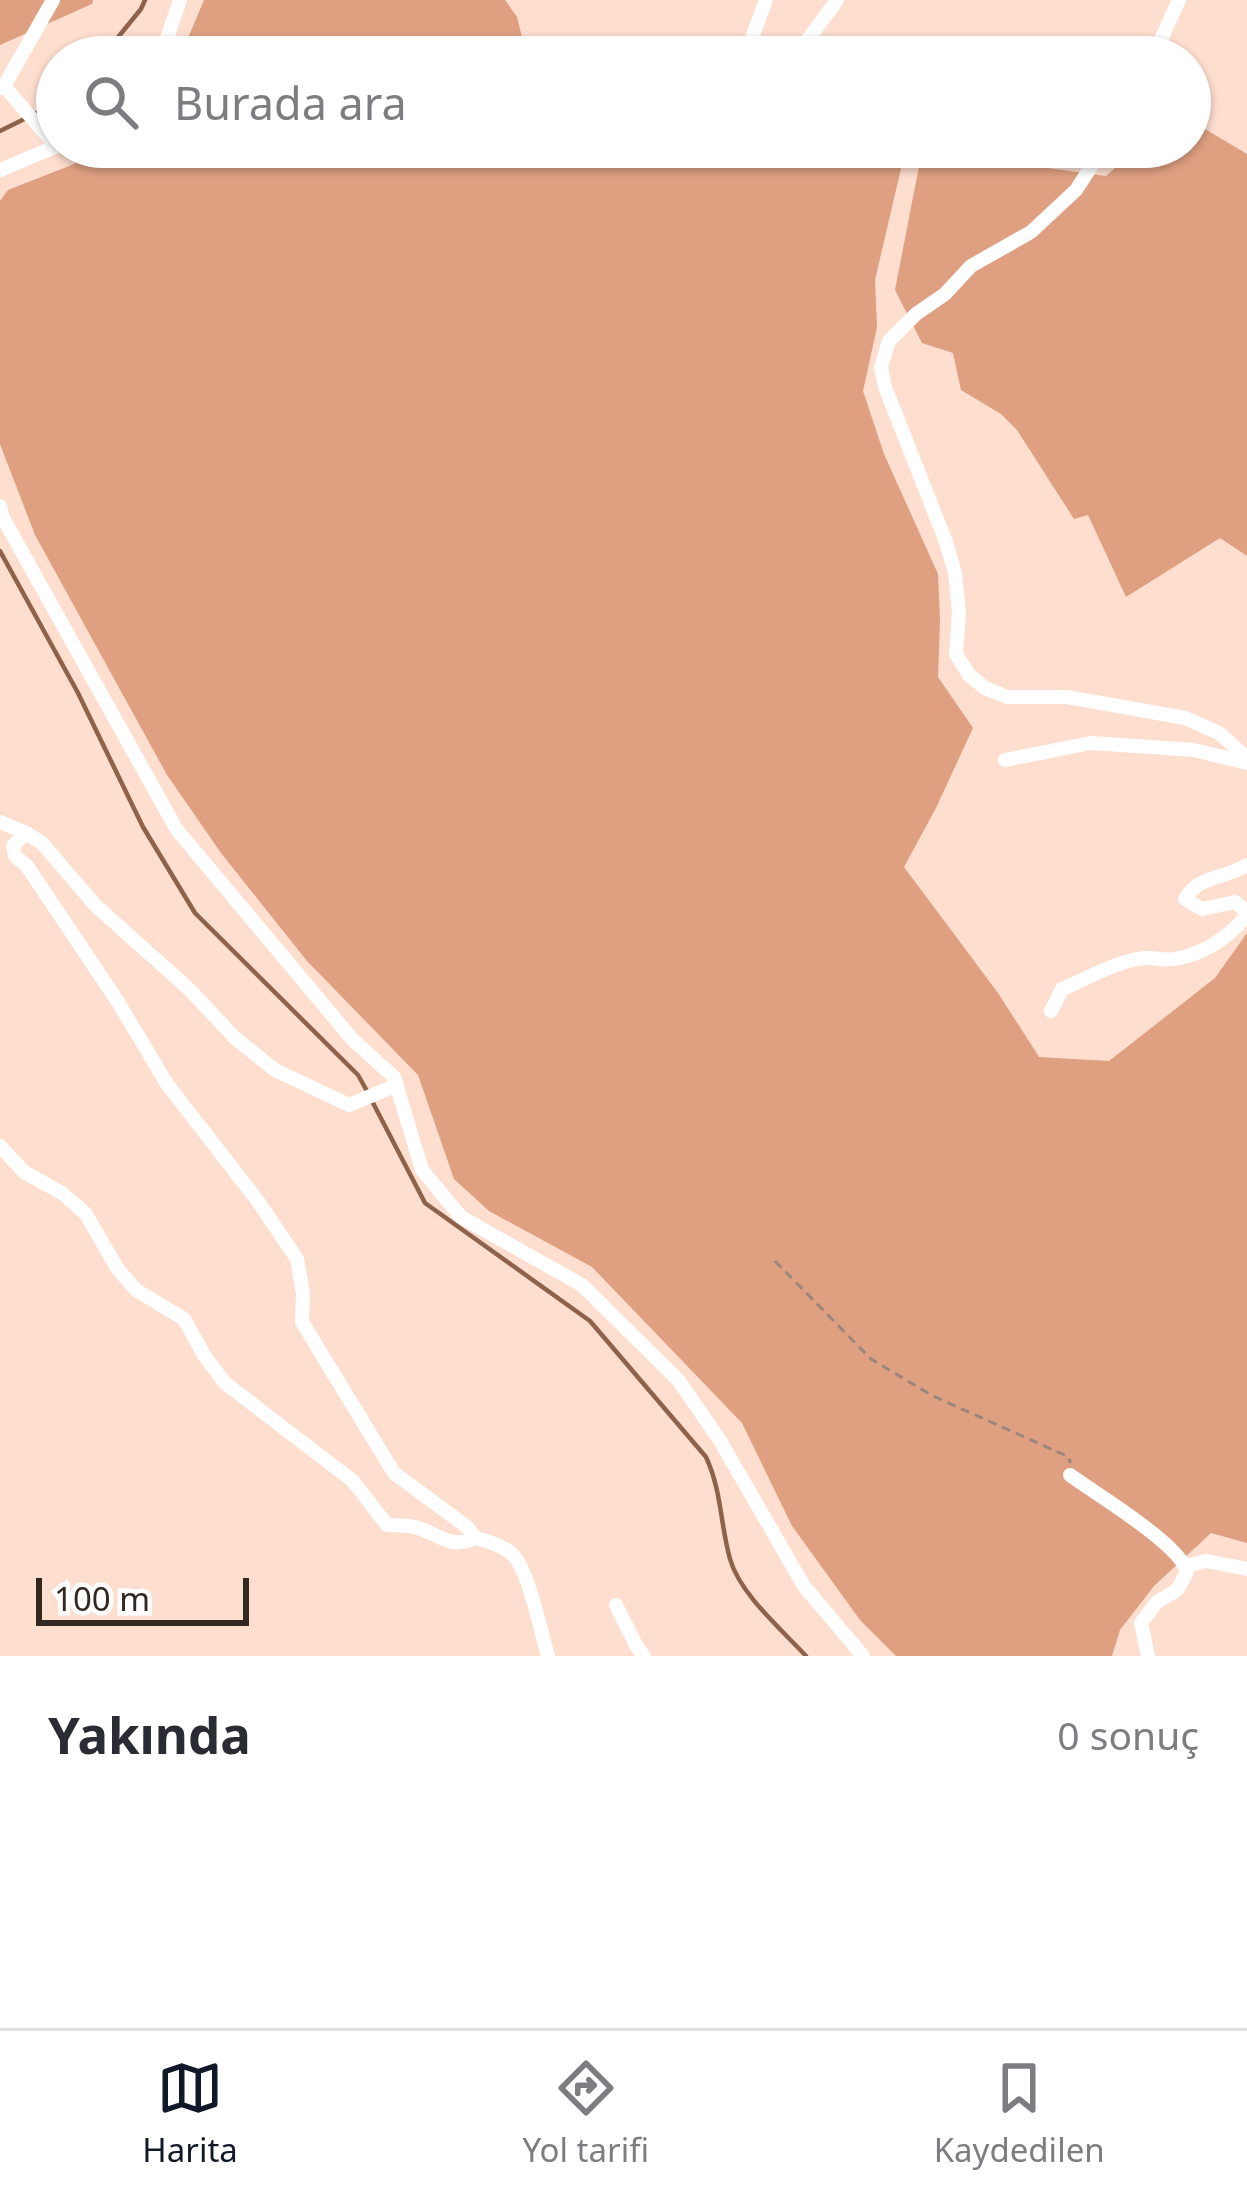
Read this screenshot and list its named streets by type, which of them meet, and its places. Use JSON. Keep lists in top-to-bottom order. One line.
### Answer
{"scale_bar":"100 m","page":{"search":"Burada ara","scale":"100 m","heading":["Yakında","0 sonuç"],"nav":["Harita","Yol tarifi","Kaydedilen"]}}
